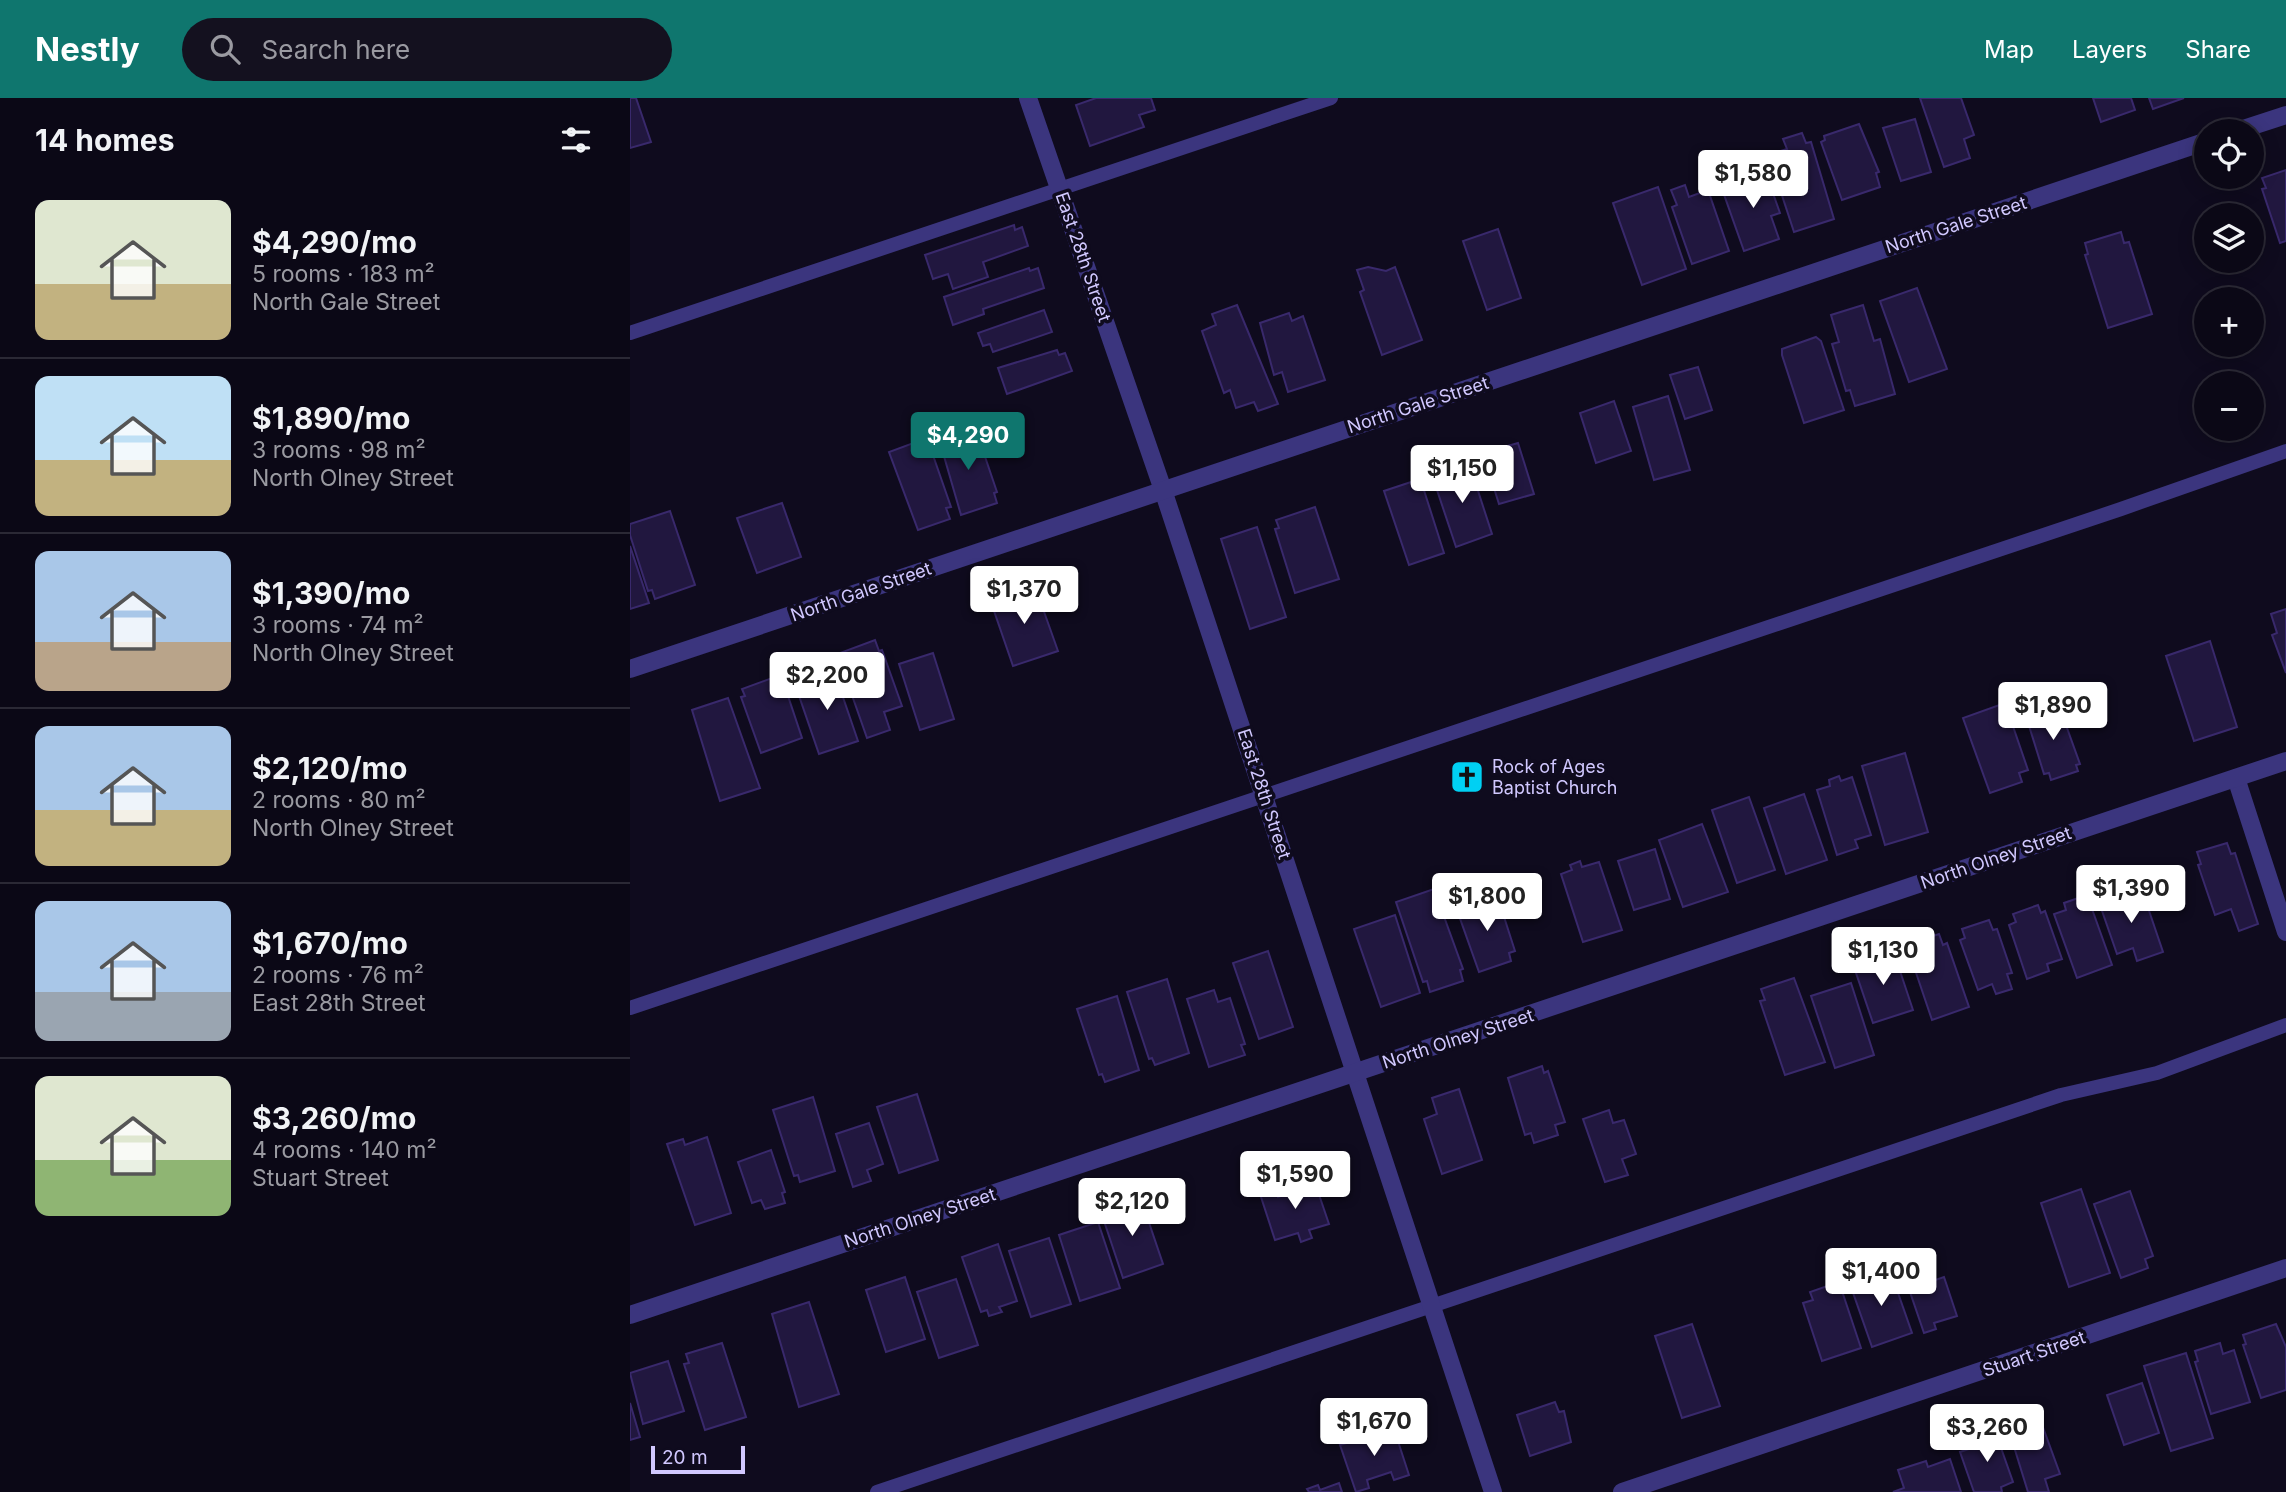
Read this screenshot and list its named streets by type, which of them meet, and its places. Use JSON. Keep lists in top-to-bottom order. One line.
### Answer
{"streets":{"street":["North Gale Street","East 28th Street","North Olney Street","Stuart Street"]},"crossings":[["North Gale Street","East 28th Street"],["East 28th Street","North Olney Street"]],"places":{"church":["Rock of Ages Baptist Church"]},"scale_bar":"20 m","page":{"header":"Nestly","search":"Search here","nav":["Map","Layers","Share"],"heading":"14 homes","map_buttons":["+","−"],"price":["$1,580","$4,290","$1,150","$1,370","$2,200","$1,890","$1,390","$1,800","$1,130","$1,590","$2,120","$1,400","$1,670","$3,260"],"list":[{"name":"$4,290/mo","note":"5 rooms · 183 m² · North Gale Street"},{"name":"$1,890/mo","note":"3 rooms · 98 m² · North Olney Street"},{"name":"$1,390/mo","note":"3 rooms · 74 m² · North Olney Street"},{"name":"$2,120/mo","note":"2 rooms · 80 m² · North Olney Street"},{"name":"$1,670/mo","note":"2 rooms · 76 m² · East 28th Street"},{"name":"$3,260/mo","note":"4 rooms · 140 m² · Stuart Street"}],"scale":"20 m"}}
